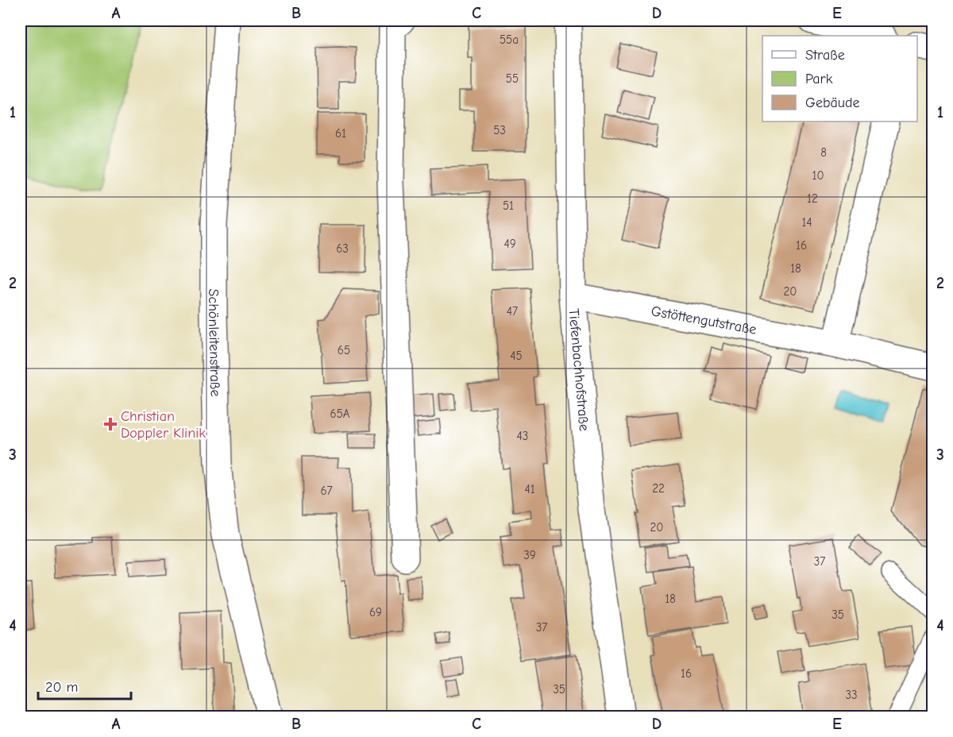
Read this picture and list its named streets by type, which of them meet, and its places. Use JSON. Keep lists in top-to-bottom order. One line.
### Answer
{"streets":{"street":["Gstöttengutstraße","Schönleitenstraße","Tiefenbachhofstraße"]},"crossings":[["Gstöttengutstraße","Tiefenbachhofstraße"]],"places":{"health":["Christian Doppler Klinik"]},"house_numbers":["55a","55","53","61","8","10","12","51","14","49","16","63","18","20","47","65","45","65A","43","22","41","67","20","39","37","18","69","35","37","16","35","33"],"legend":["Straße","Park","Gebäude"],"scale_bar":"20 m","grid":{"columns":["A","B","C","D","E"],"rows":["1","2","3","4"]}}
